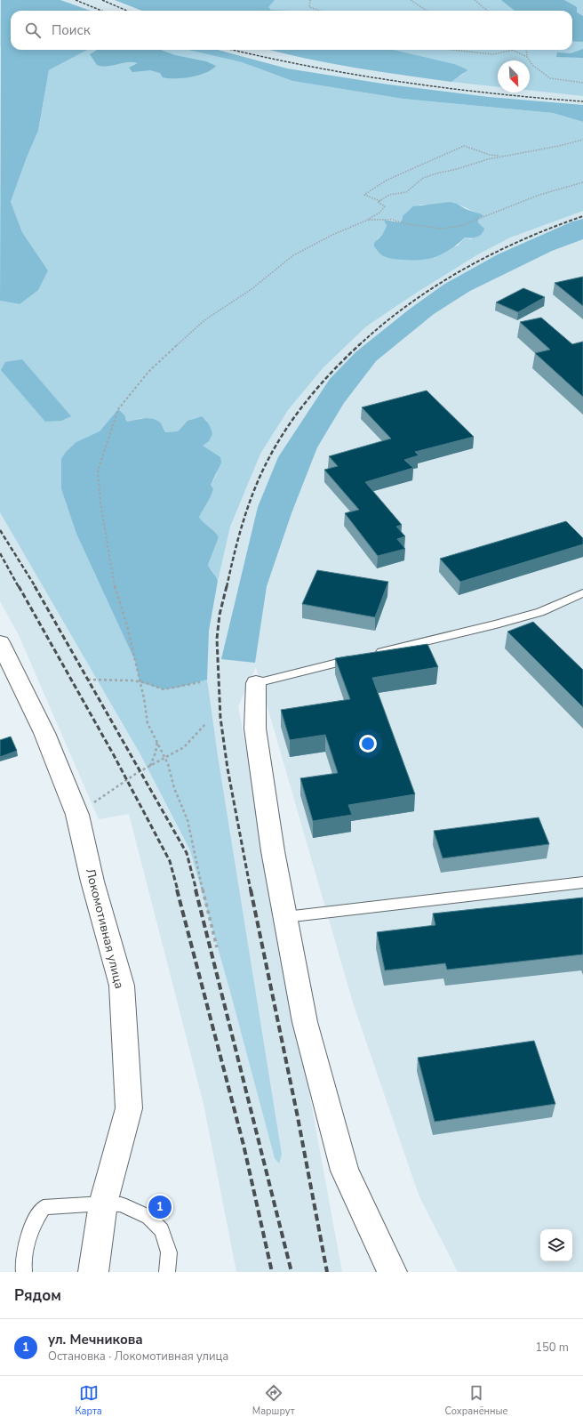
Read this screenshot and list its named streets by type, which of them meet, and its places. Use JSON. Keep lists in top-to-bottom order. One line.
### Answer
{"streets":{"street":["Локомотивная улица"]},"north":"bottom right","page":{"search":"Поиск","pins":"1","heading":"Рядом","list":[{"mark":"1","name":"ул. Мечникова","note":"Остановка · Локомотивная улица","value":"150 m"}],"nav":["Карта","Маршрут","Сохранённые"]}}
